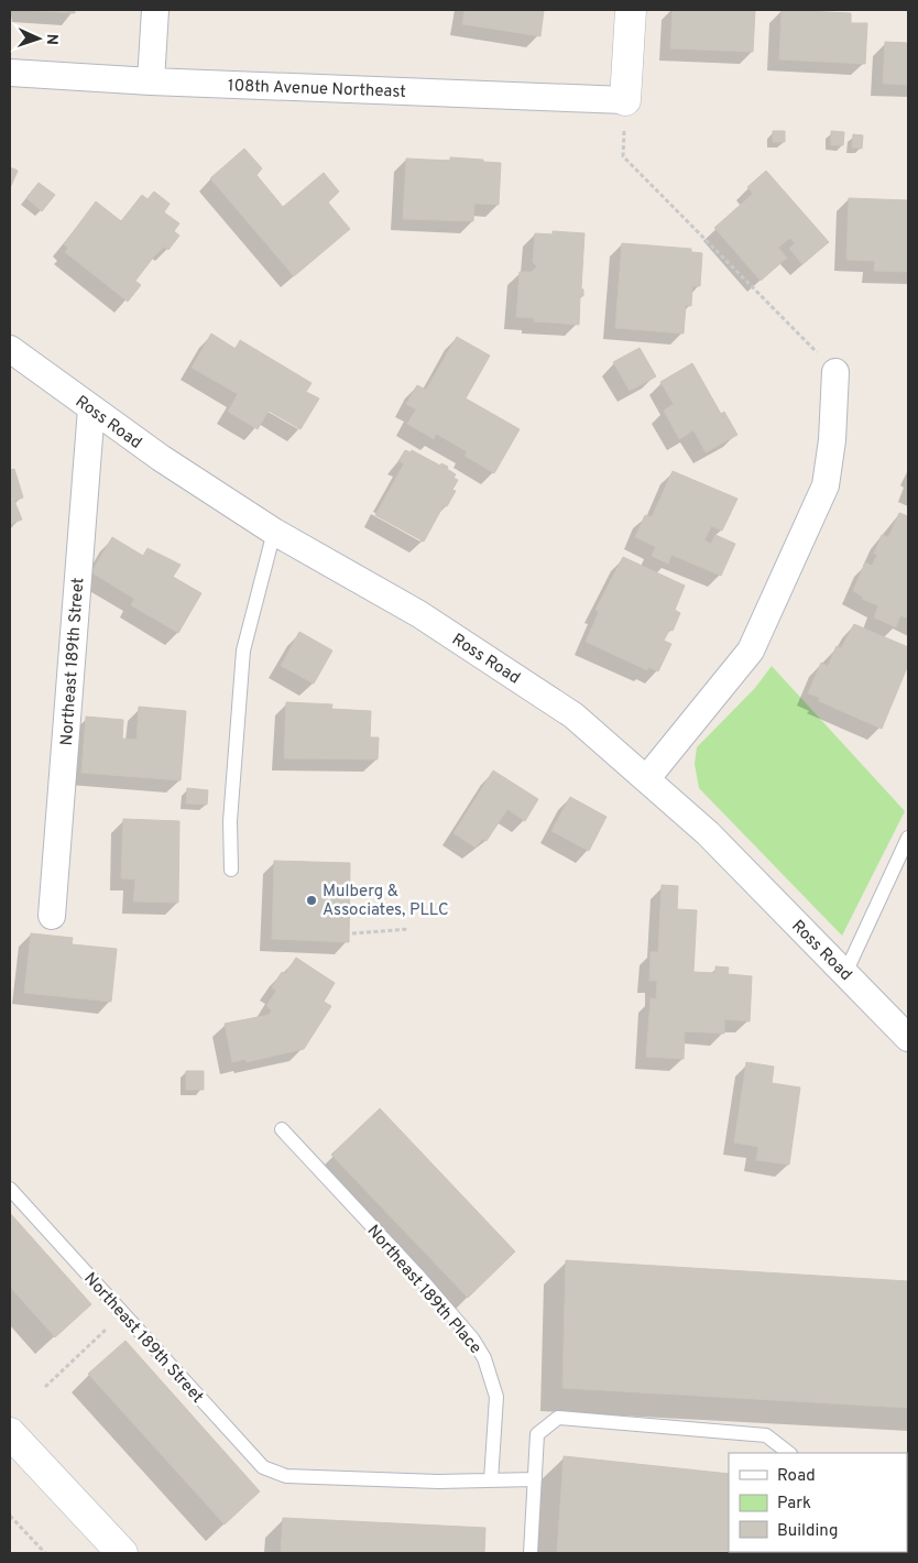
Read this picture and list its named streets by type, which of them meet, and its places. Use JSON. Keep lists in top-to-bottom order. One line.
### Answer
{"streets":{"street":["108th Avenue Northeast","Ross Road","Northeast 189th Street"],"lane":["Northeast 189th Place"]},"crossings":[["Ross Road","Northeast 189th Street"],["Northeast 189th Street","Northeast 189th Place"]],"places":["Mulberg & Associates, PLLC"],"legend":["Road","Park","Building"],"north":"right"}
